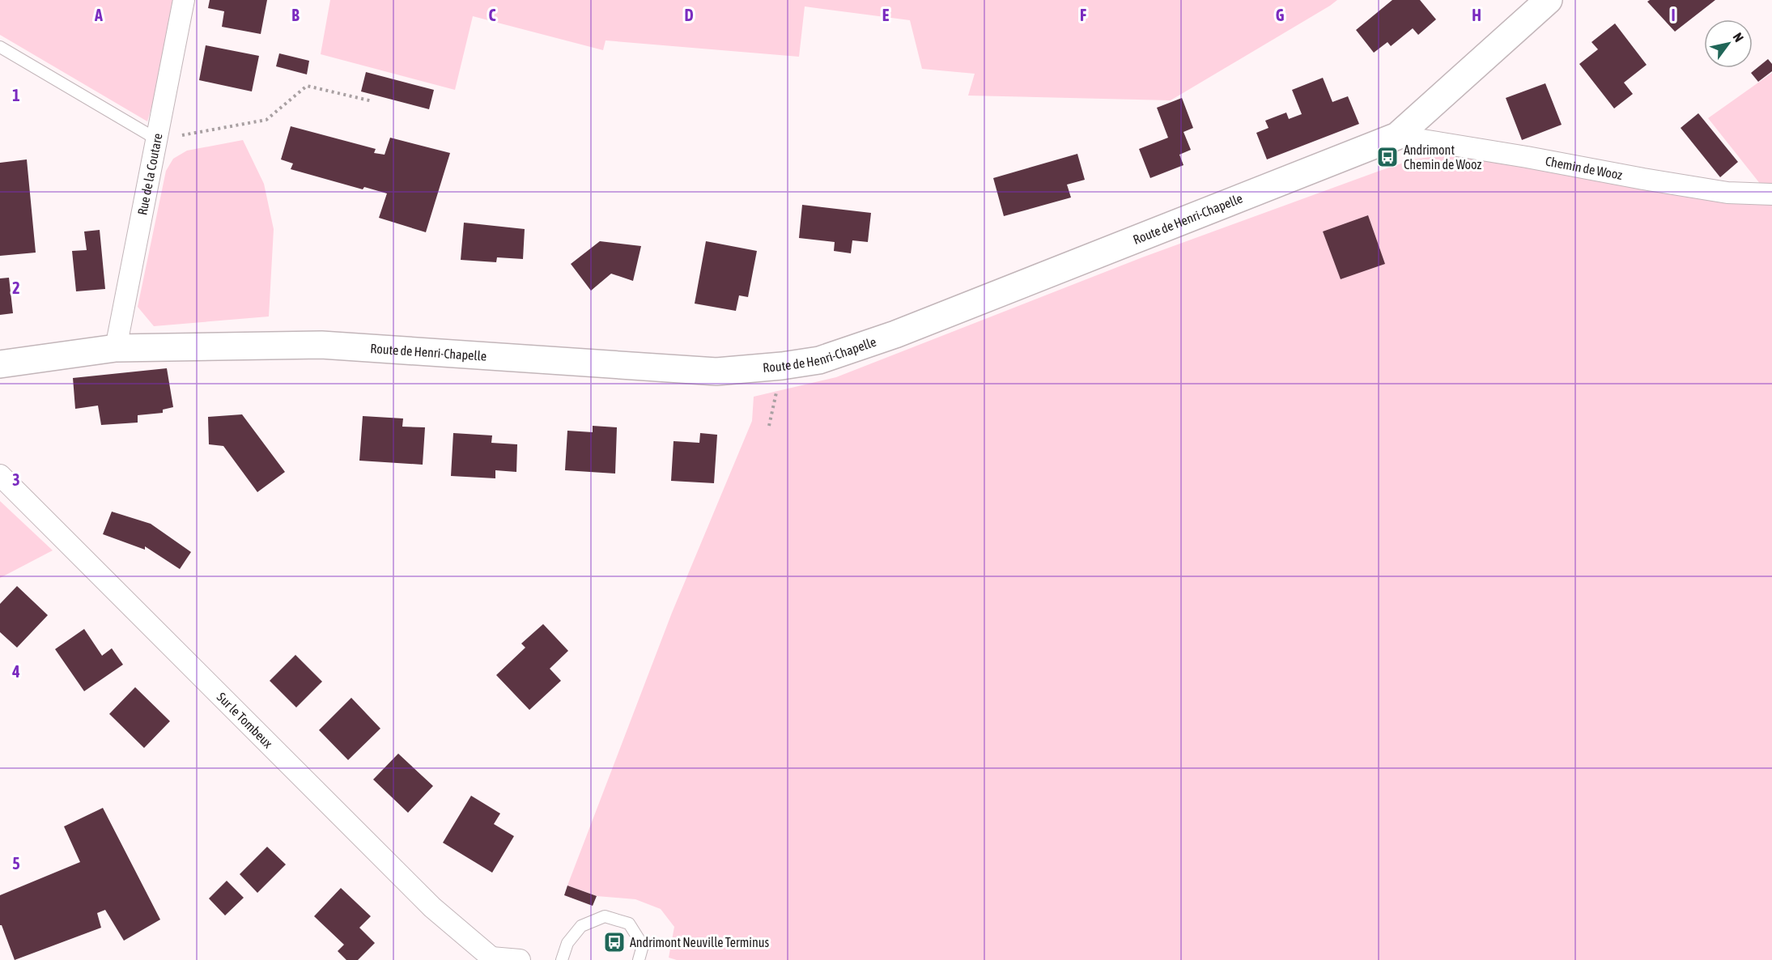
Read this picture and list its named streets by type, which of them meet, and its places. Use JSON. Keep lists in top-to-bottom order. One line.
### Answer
{"streets":{"street":["Chemin de Wooz","Rue de la Coutare","Route de Henri-Chapelle","Sur le Tombeux"]},"crossings":[["Chemin de Wooz","Route de Henri-Chapelle"],["Rue de la Coutare","Route de Henri-Chapelle"]],"places":{"bus stop":["Andrimont Chemin de Wooz","Andrimont Neuville Terminus"]},"north":"top right","grid":{"columns":["A","B","C","D","E","F","G","H","I"],"rows":["1","2","3","4","5"]}}
